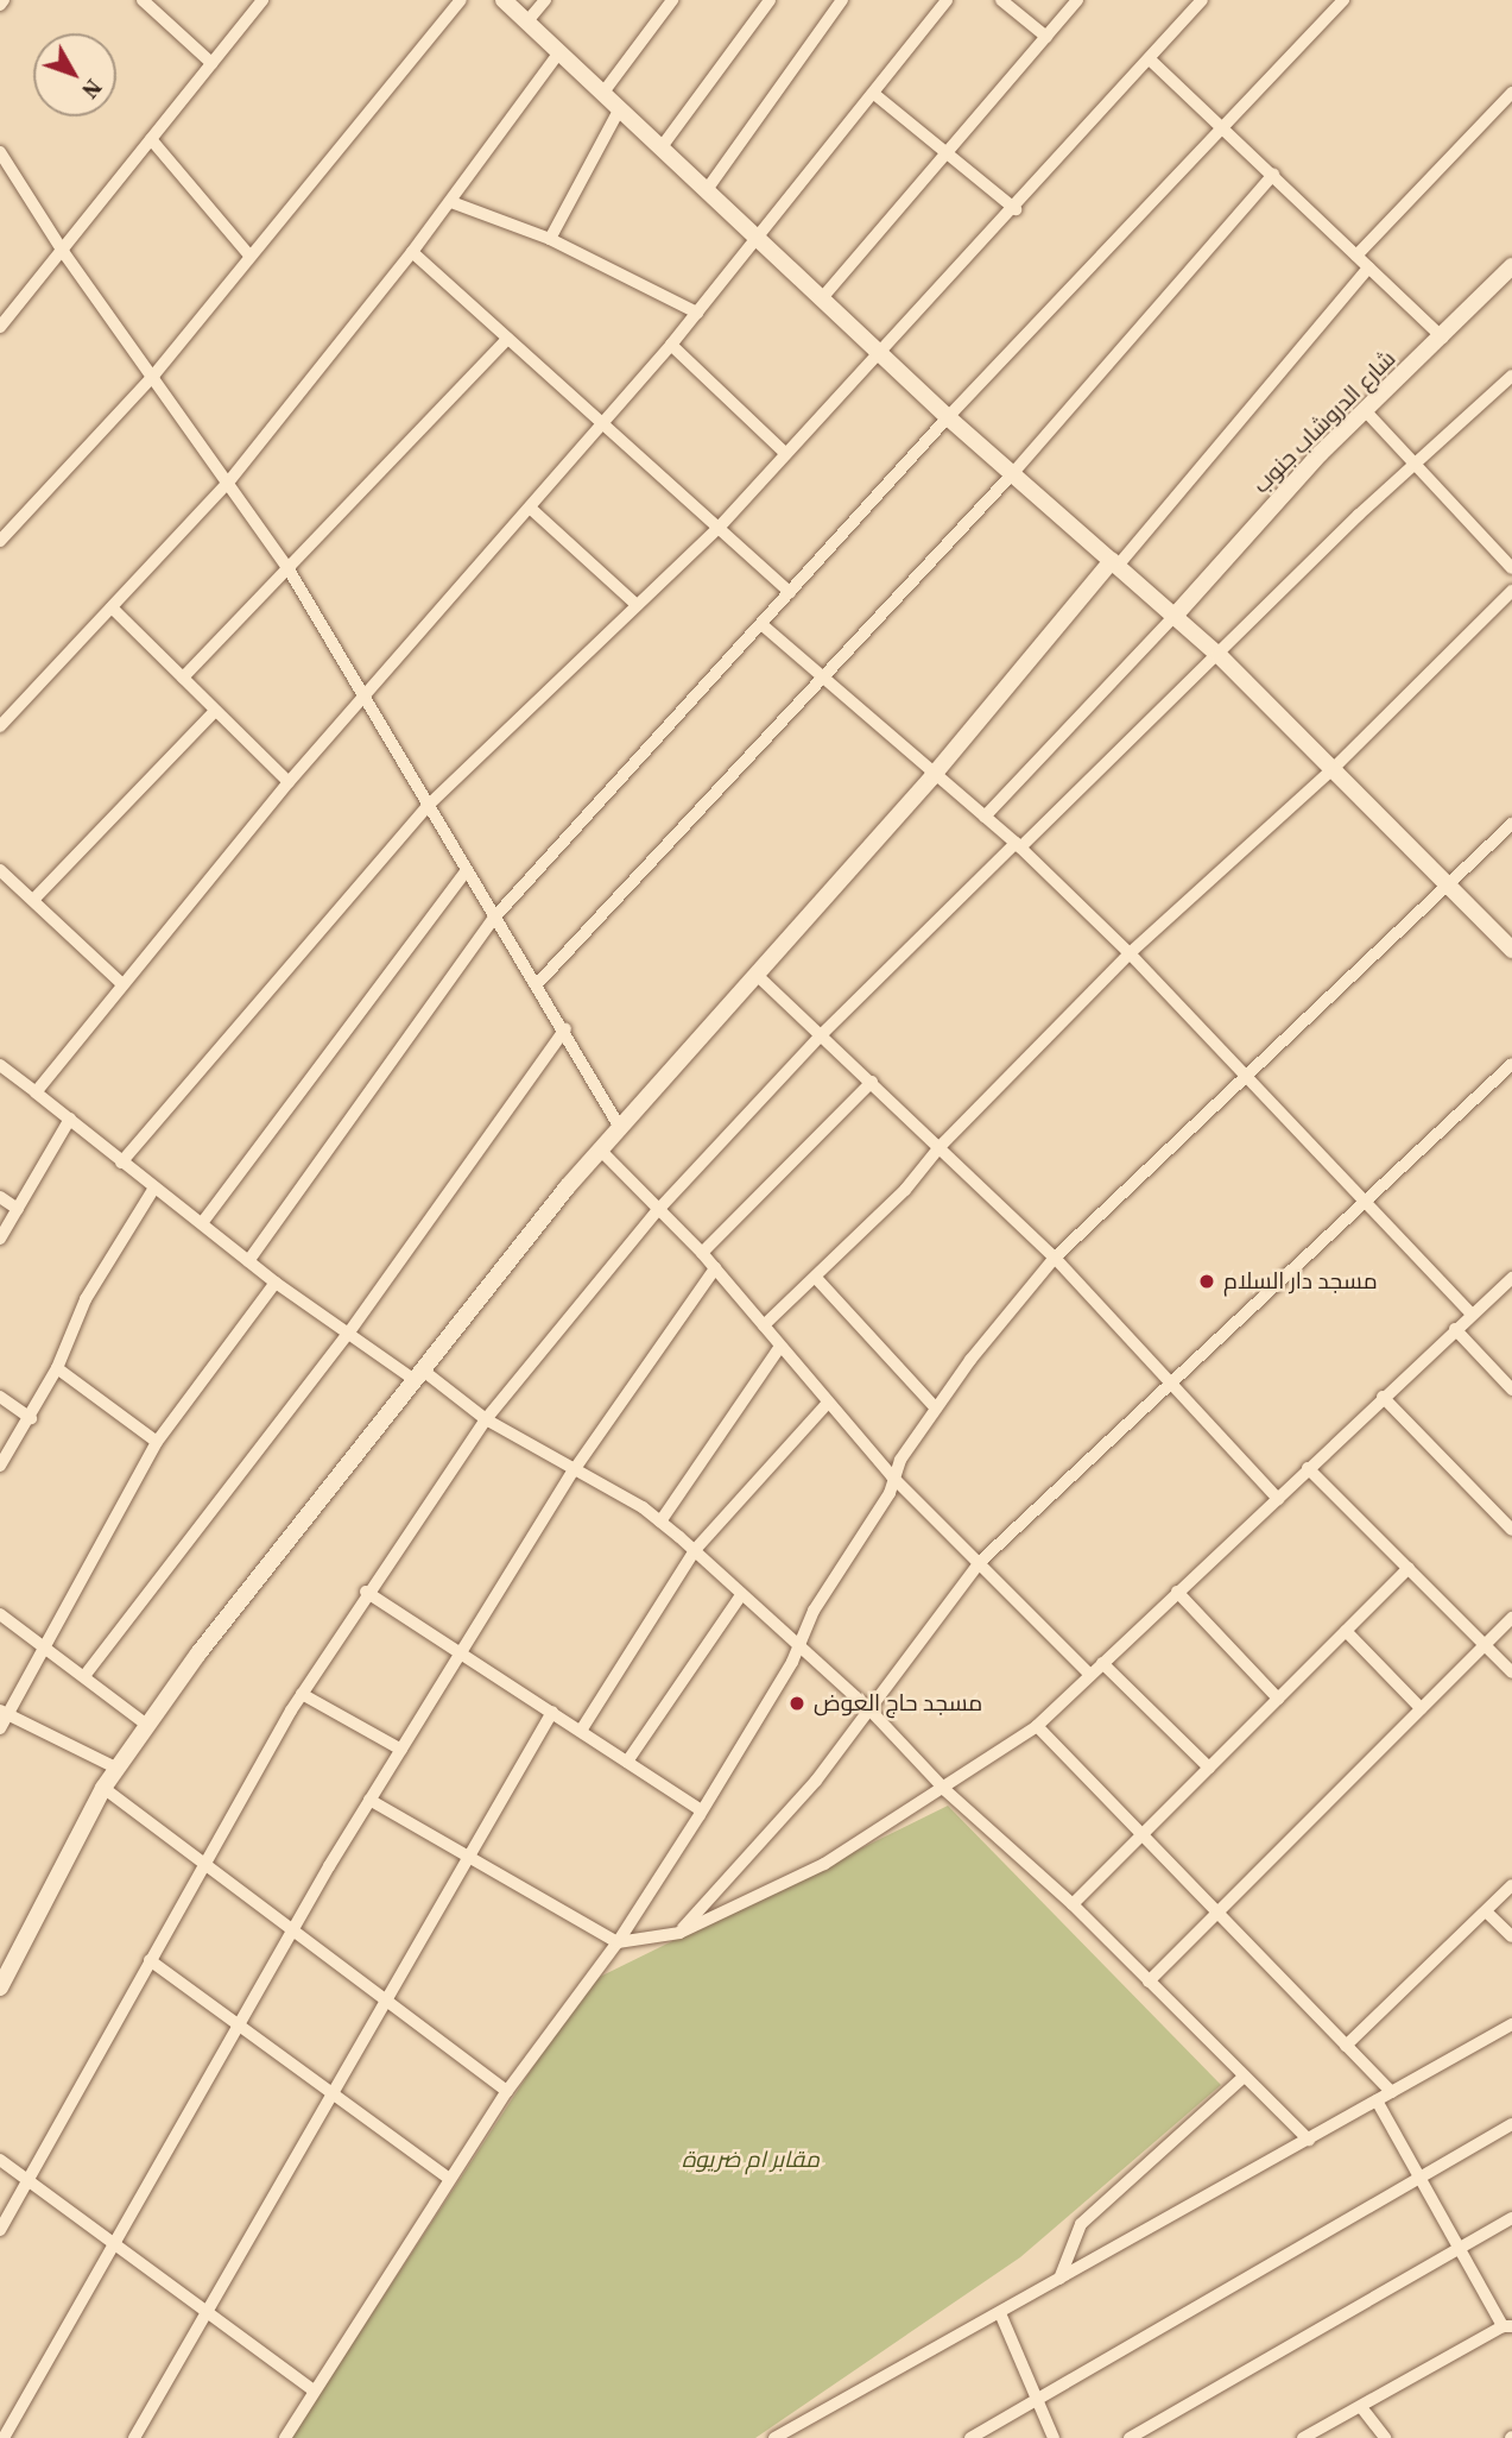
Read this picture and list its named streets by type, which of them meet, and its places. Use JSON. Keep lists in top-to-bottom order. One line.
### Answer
{"streets":{"street":["شارع الدروشاب جنوب"]},"parks":["مقابر ام ضريوة"],"places":["مسجد دار السلام","مسجد حاج العوض"],"north":"bottom right"}
